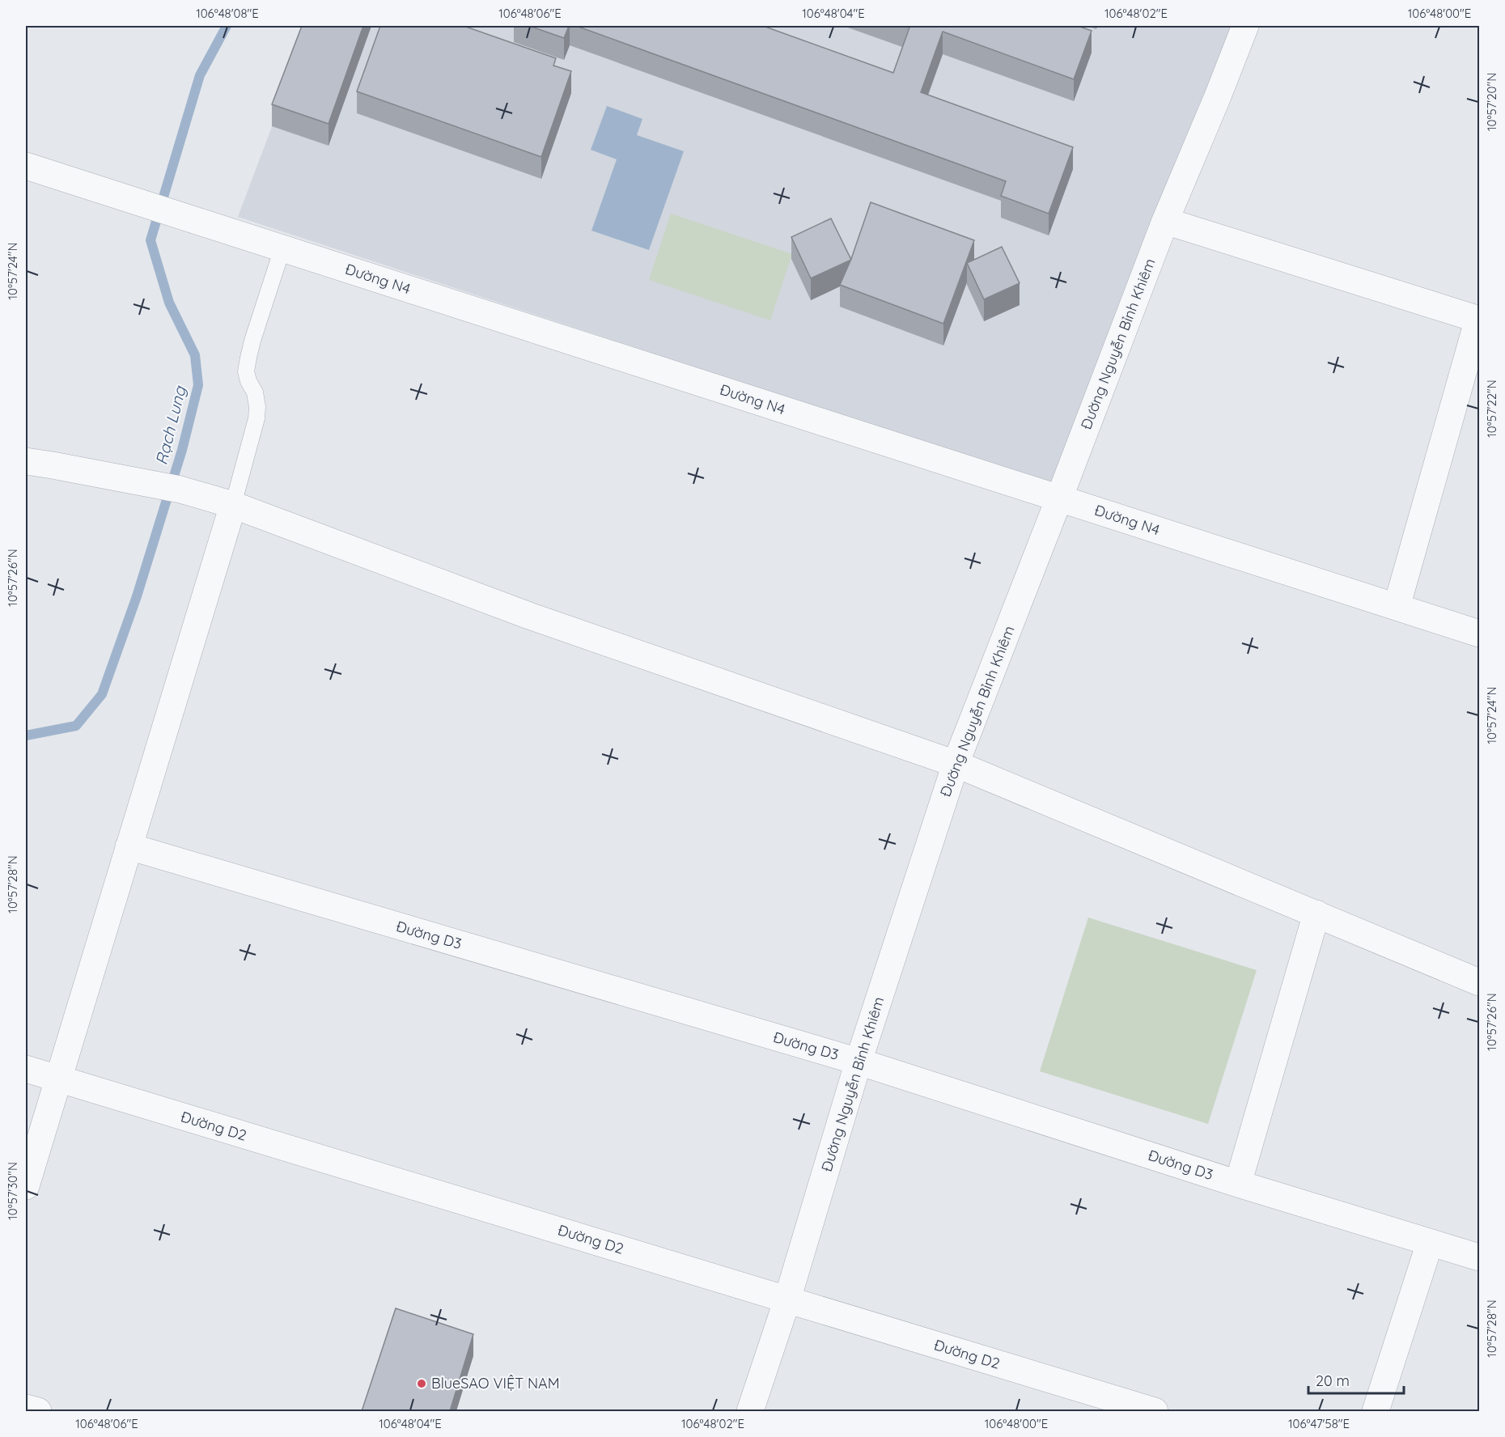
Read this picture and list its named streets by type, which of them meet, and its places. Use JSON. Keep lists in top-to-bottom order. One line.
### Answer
{"streets":{"street":["Đường N4","Đường Nguyễn Bỉnh Khiêm","Đường D3","Đường D2"]},"crossings":[["Đường N4","Đường Nguyễn Bỉnh Khiêm"],["Đường Nguyễn Bỉnh Khiêm","Đường D3"],["Đường Nguyễn Bỉnh Khiêm","Đường D2"]],"water":["Rạch Lung"],"places":["BlueSAO VIỆT NAM"],"scale_bar":"20 m","coordinates":["106°48'08\"E","106°48'06\"E","106°48'04\"E","106°48'02\"E","106°48'00\"E","10°57'20\"N","10°57'24\"N","10°57'22\"N","10°57'26\"N","10°57'28\"N","10°57'30\"N","106°47'58\"E"]}
